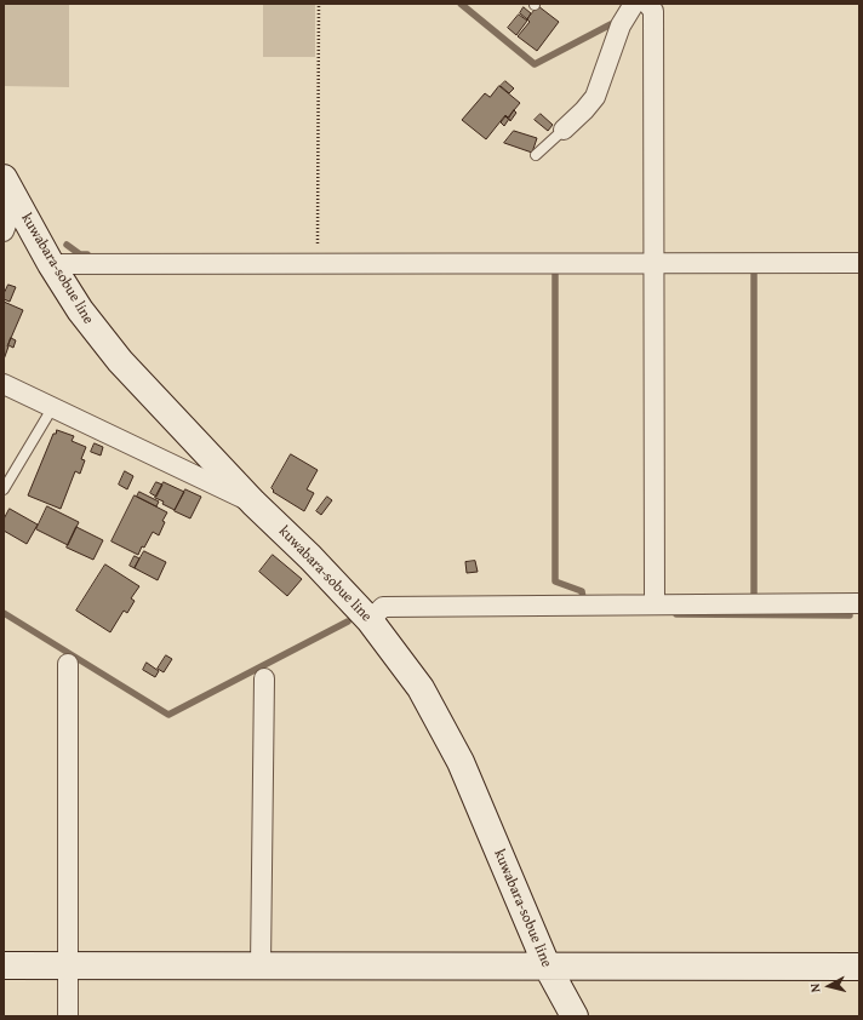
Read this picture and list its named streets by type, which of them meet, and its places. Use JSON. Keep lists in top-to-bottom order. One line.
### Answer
{"streets":{"main road":["kuwabara-sobue line"]},"north":"left"}
